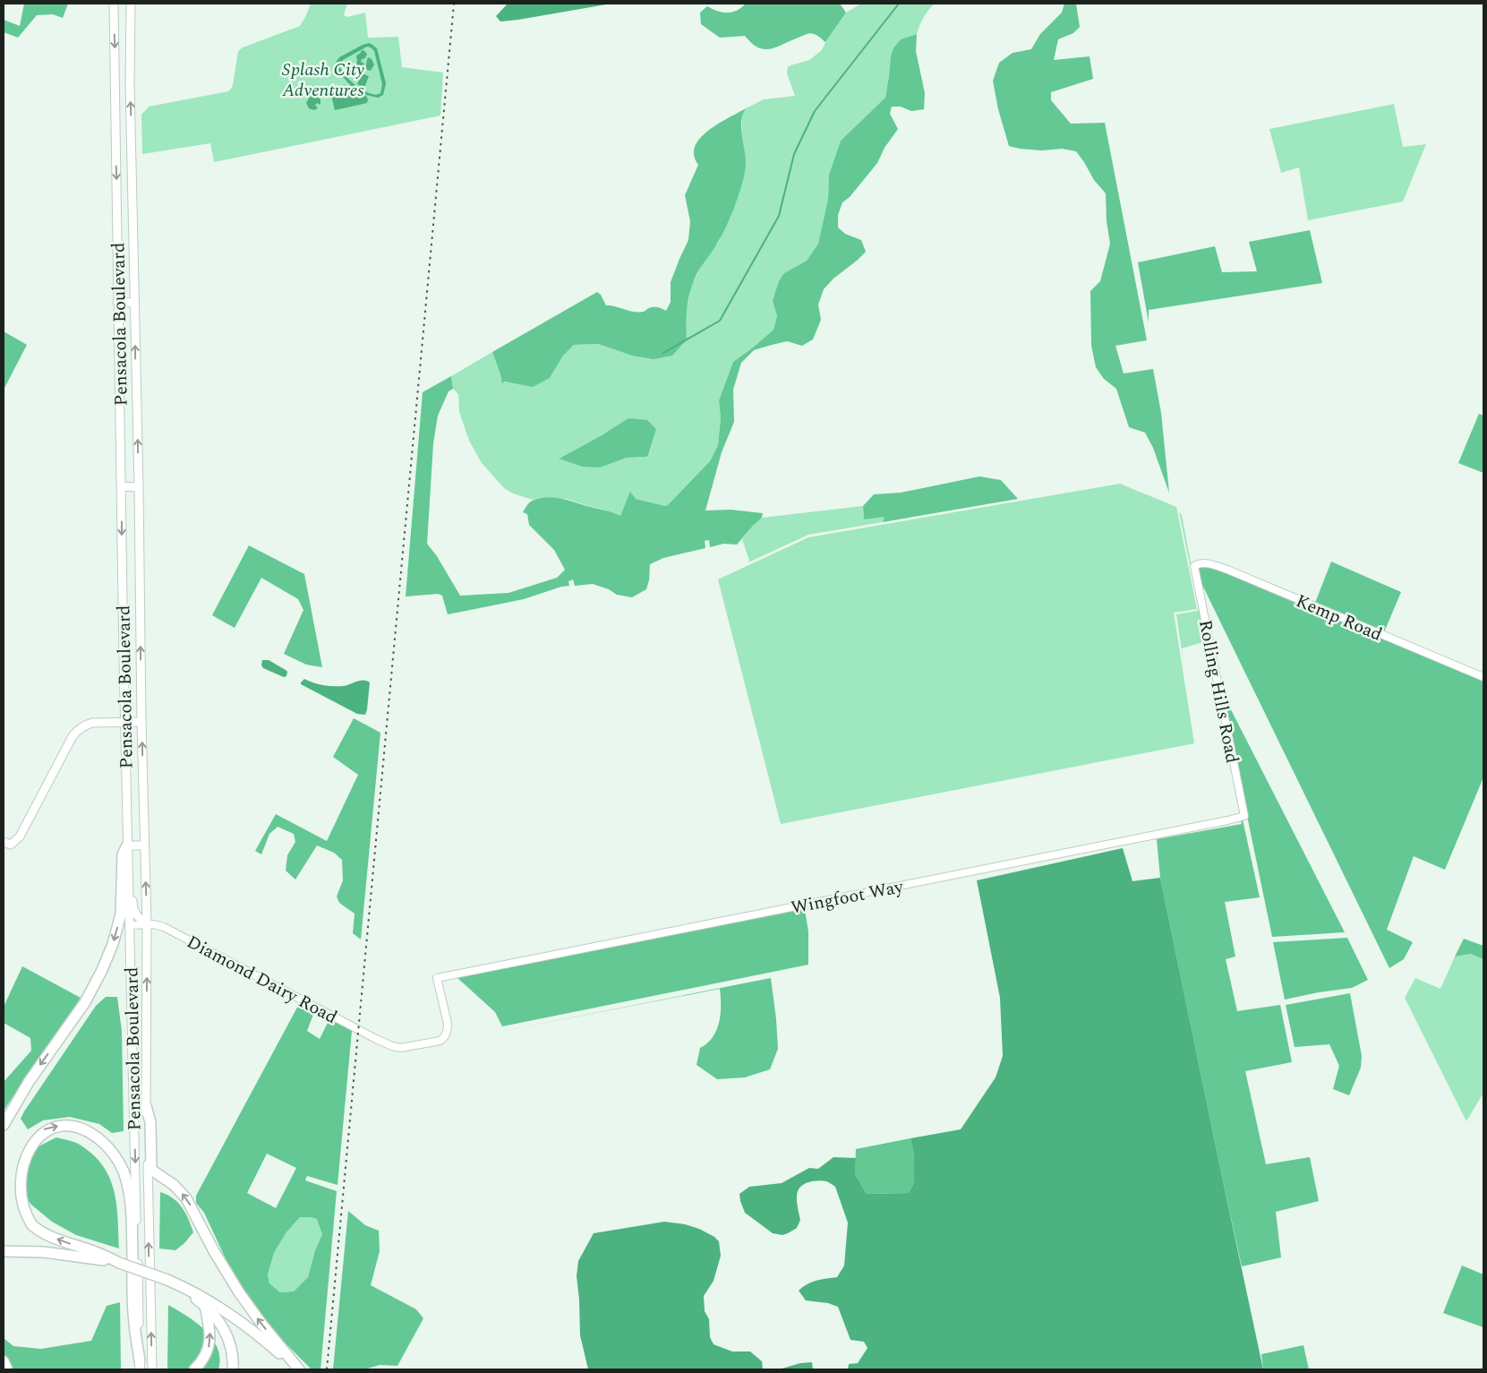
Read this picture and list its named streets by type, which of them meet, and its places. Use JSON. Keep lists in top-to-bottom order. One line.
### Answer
{"streets":{"main road":["Pensacola Boulevard"],"street":["Kemp Road","Rolling Hills Road","Wingfoot Way","Diamond Dairy Road"]},"crossings":[["Pensacola Boulevard","Diamond Dairy Road"],["Kemp Road","Rolling Hills Road"],["Rolling Hills Road","Wingfoot Way"],["Wingfoot Way","Diamond Dairy Road"]],"parks":["Splash City Adventures"]}
